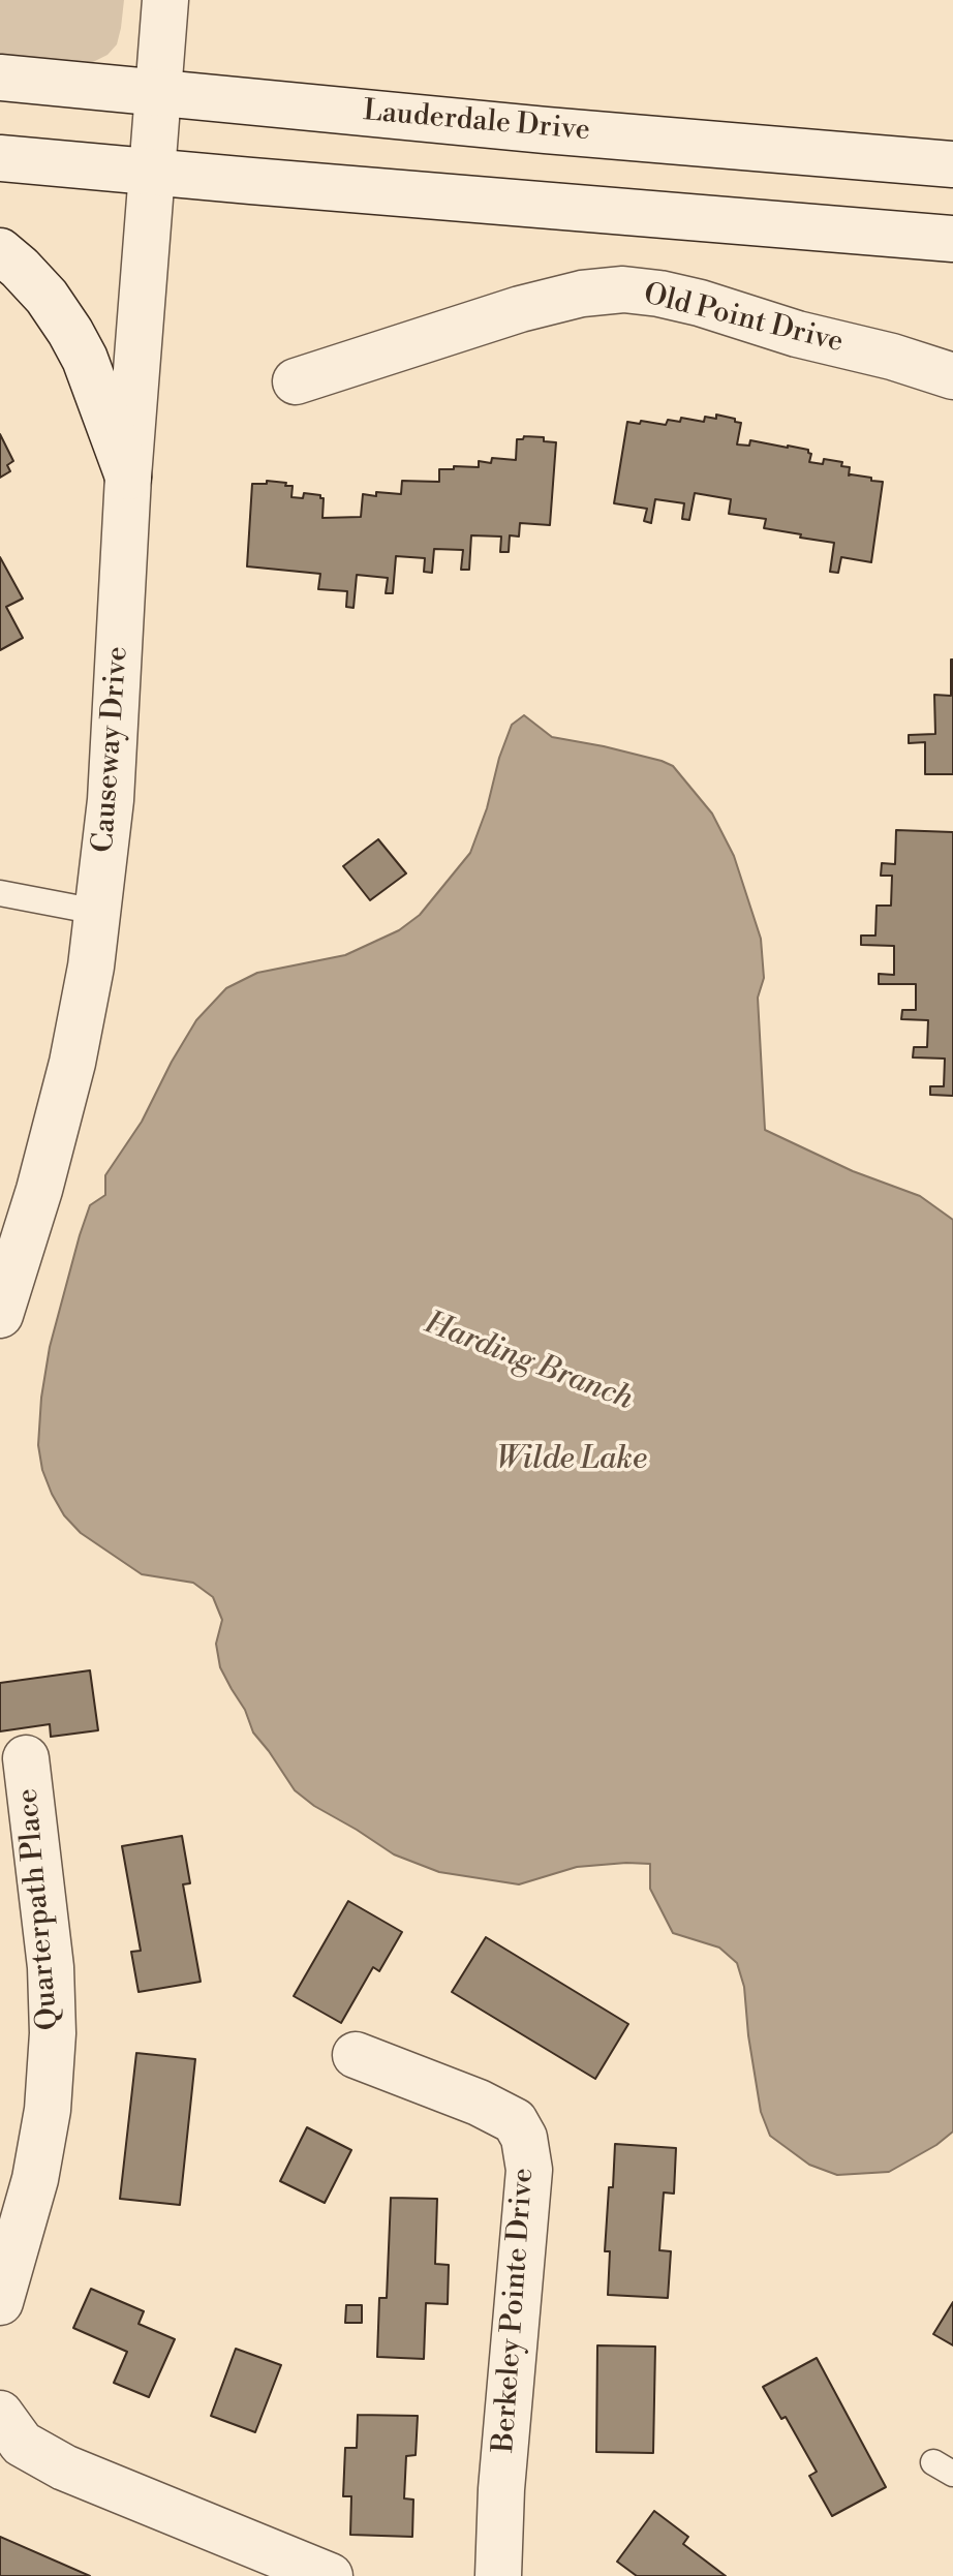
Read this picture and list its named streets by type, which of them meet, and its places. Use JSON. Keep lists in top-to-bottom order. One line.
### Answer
{"streets":{"street":["Lauderdale Drive","Old Point Drive","Causeway Drive","Quarterpath Place","Berkeley Pointe Drive"]},"crossings":[["Lauderdale Drive","Causeway Drive"]],"water":["Harding Branch","Wilde Lake"]}
